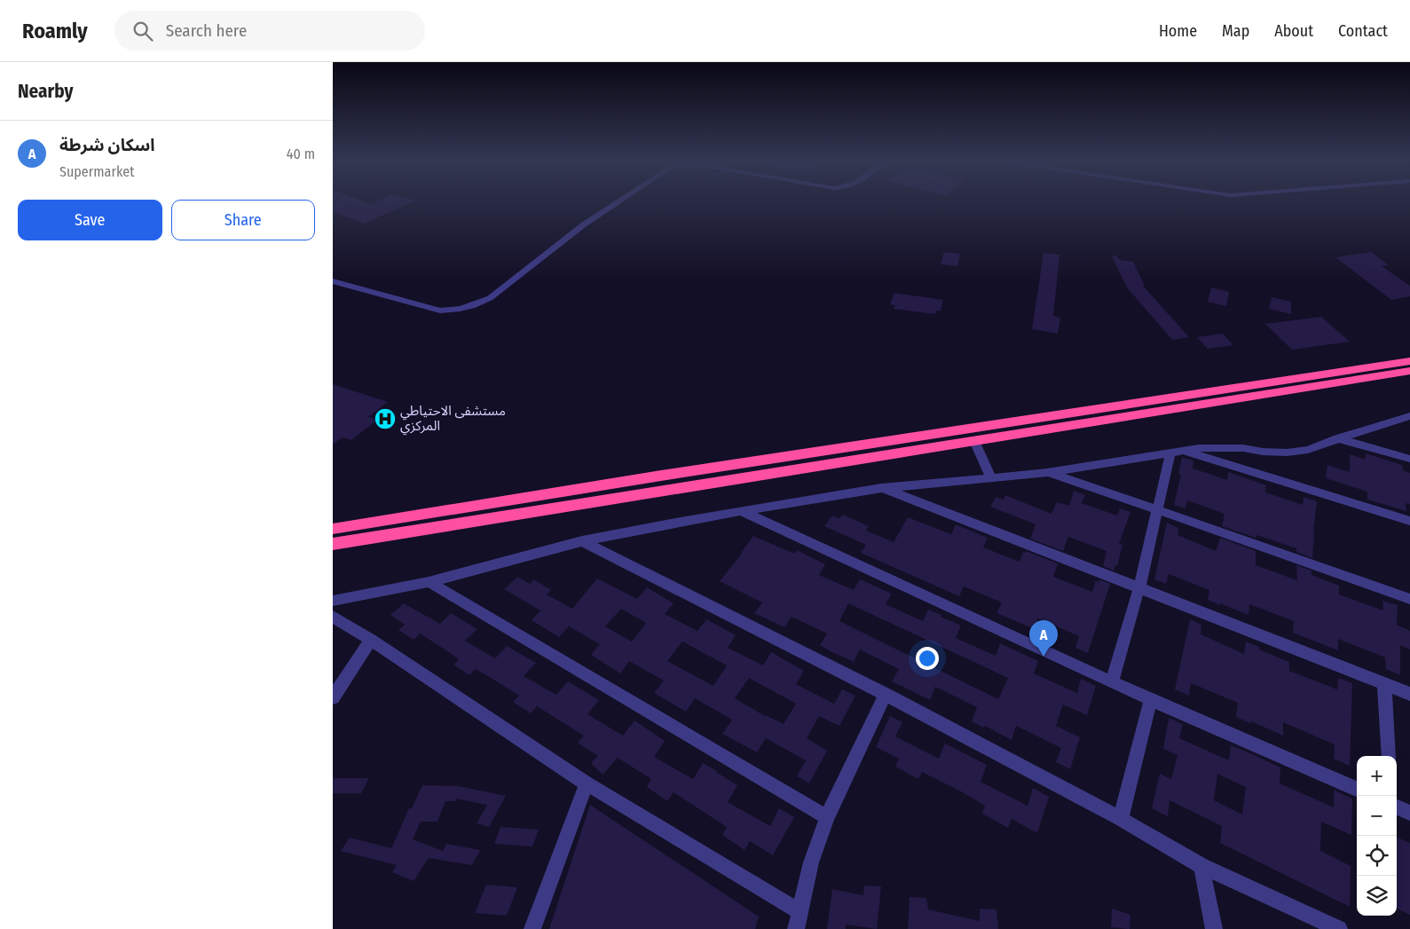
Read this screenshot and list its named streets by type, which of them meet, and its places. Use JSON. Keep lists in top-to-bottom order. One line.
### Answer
{"places":{"hospital":["مستشفى الاحتياطي المركزي"]},"page":{"header":"Roamly","search":"Search here","nav":["Home","Map","About","Contact"],"heading":"Nearby","list":[{"mark":"A","name":"اسكان شرطة","note":"Supermarket","value":"40 m"}],"buttons":["Save","Share"],"pins":"A","map_buttons":["+","−"]}}
